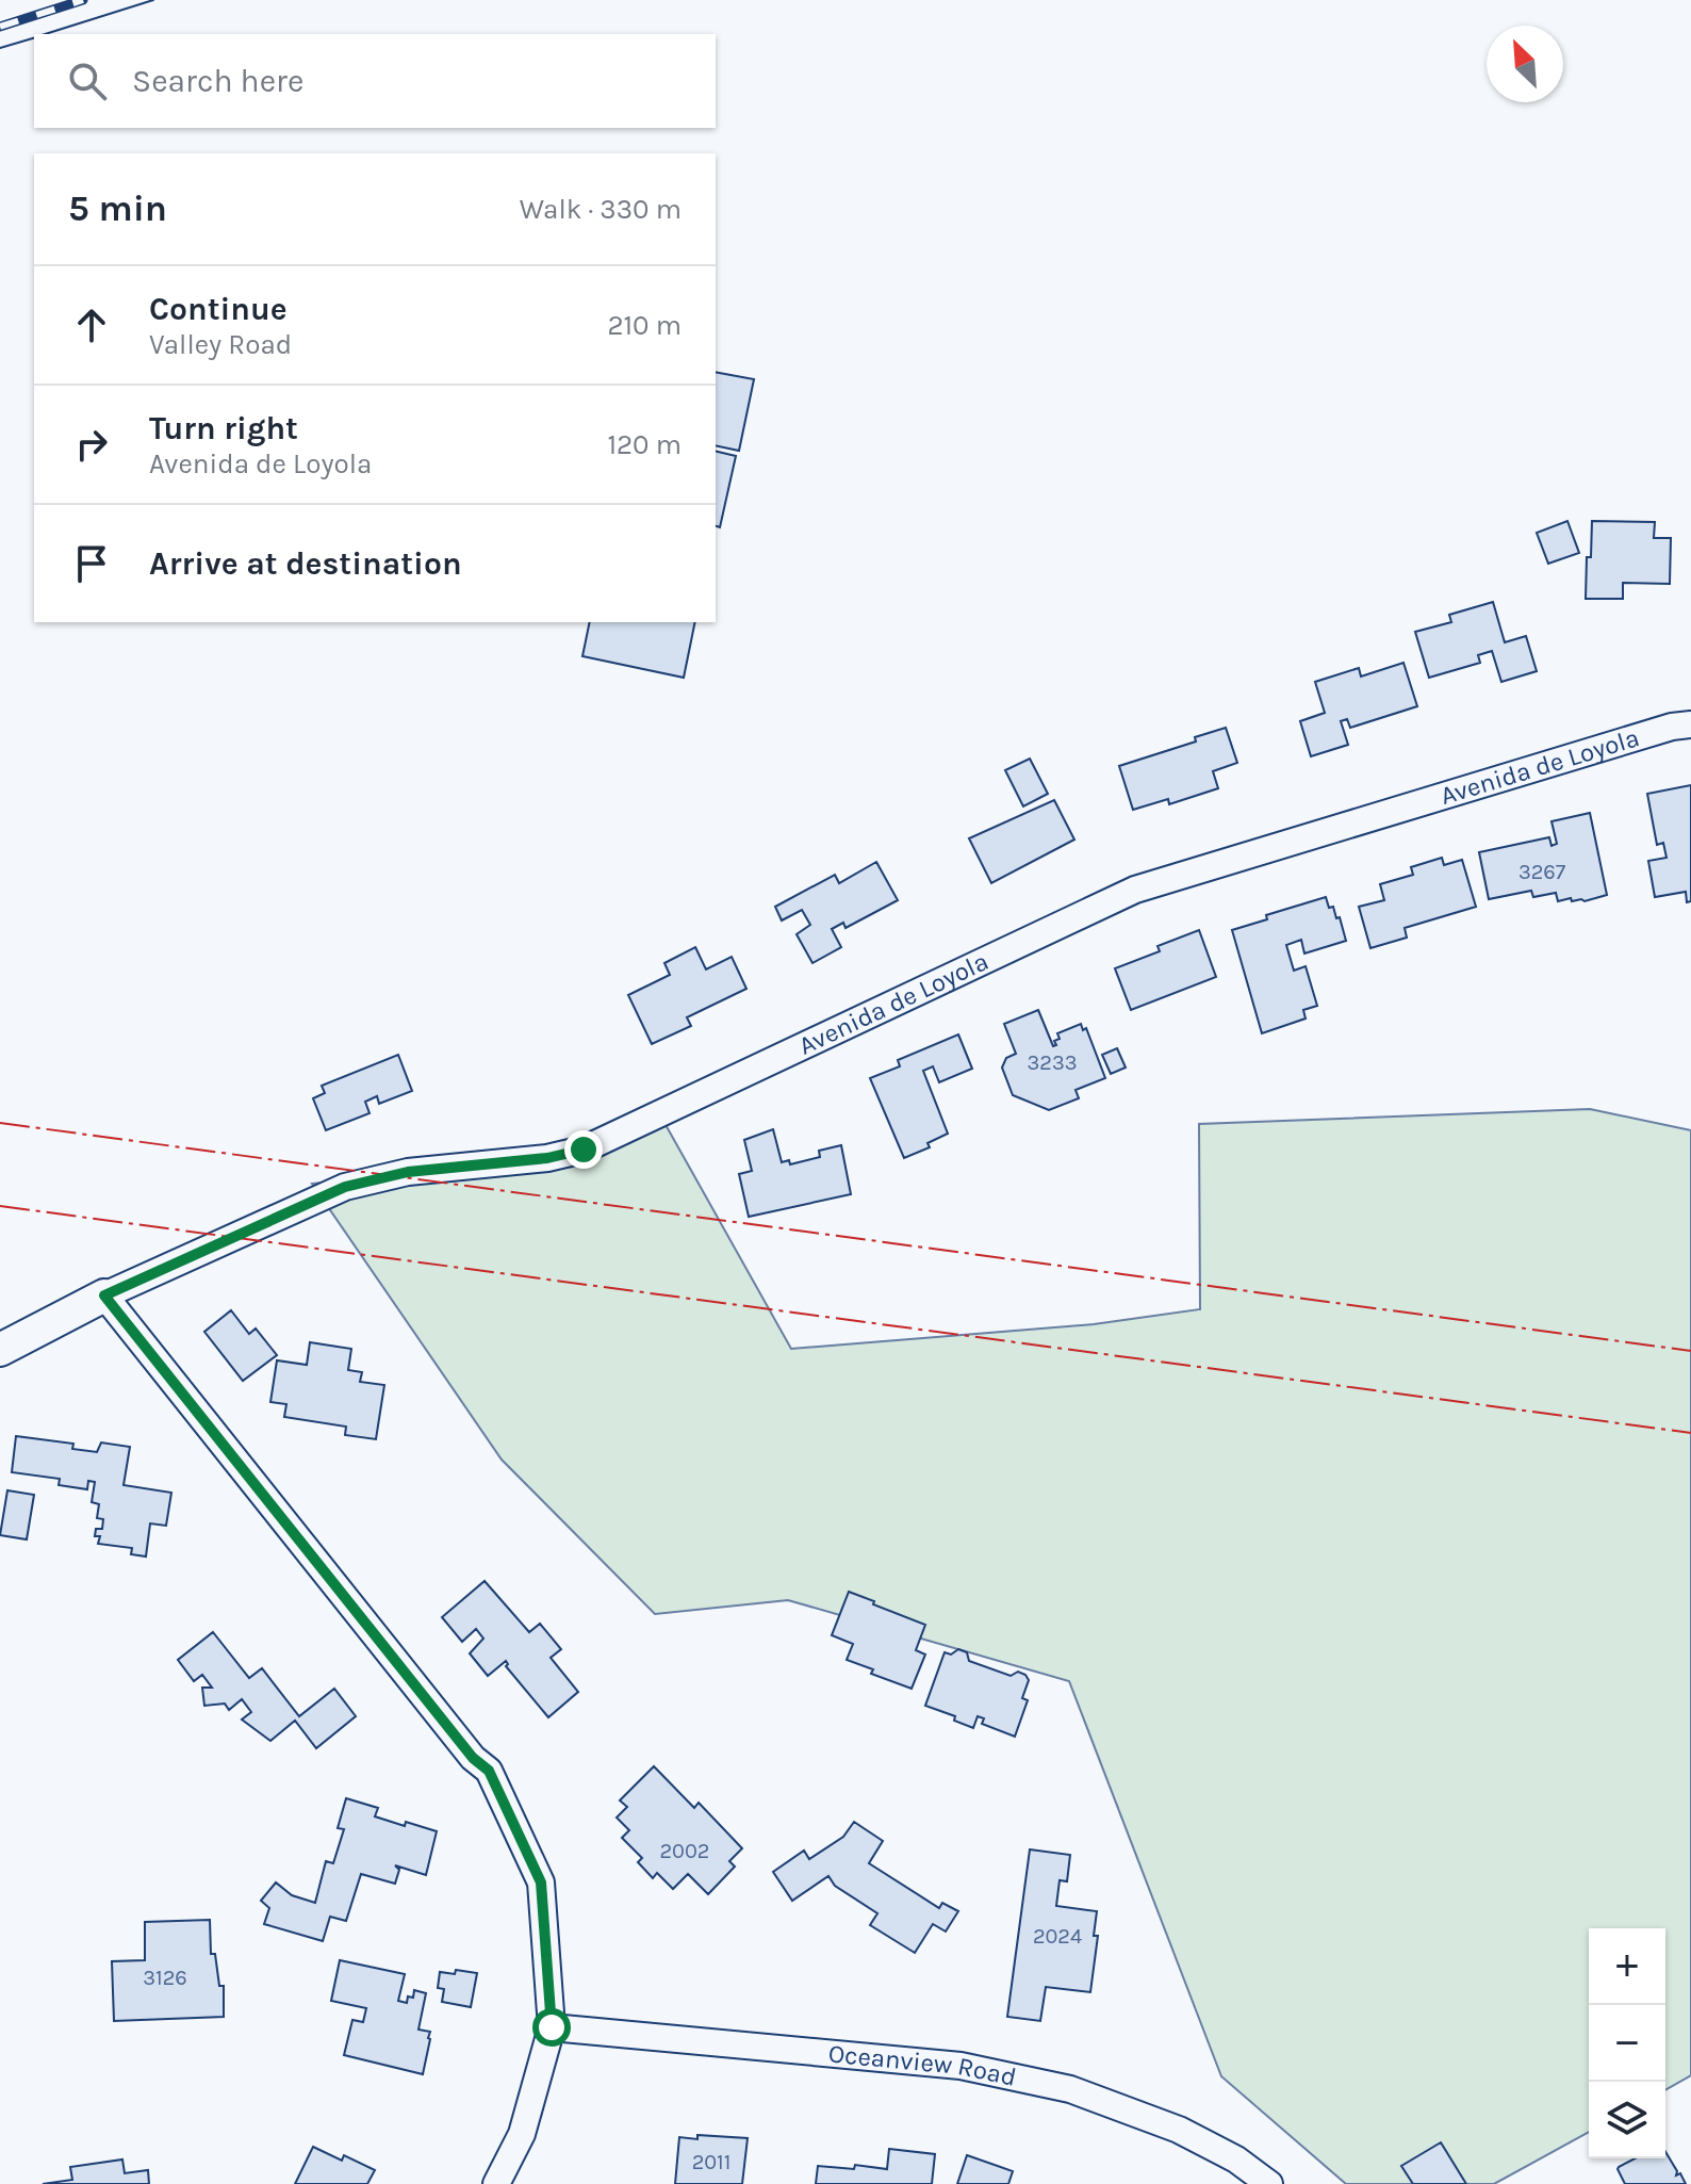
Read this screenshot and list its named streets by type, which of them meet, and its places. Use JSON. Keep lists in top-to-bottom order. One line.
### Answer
{"streets":{"street":["Avenida de Loyola","Oceanview Road"]},"house_numbers":["3267","3233","2002","2024","3126","2011"],"north":"top left","page":{"search":"Search here","heading":["5 min","Walk · 330 m"],"list":[["Continue","Valley Road","210 m"],["Turn right","Avenida de Loyola","120 m"],"Arrive at destination"],"map_buttons":["+","−"]}}
